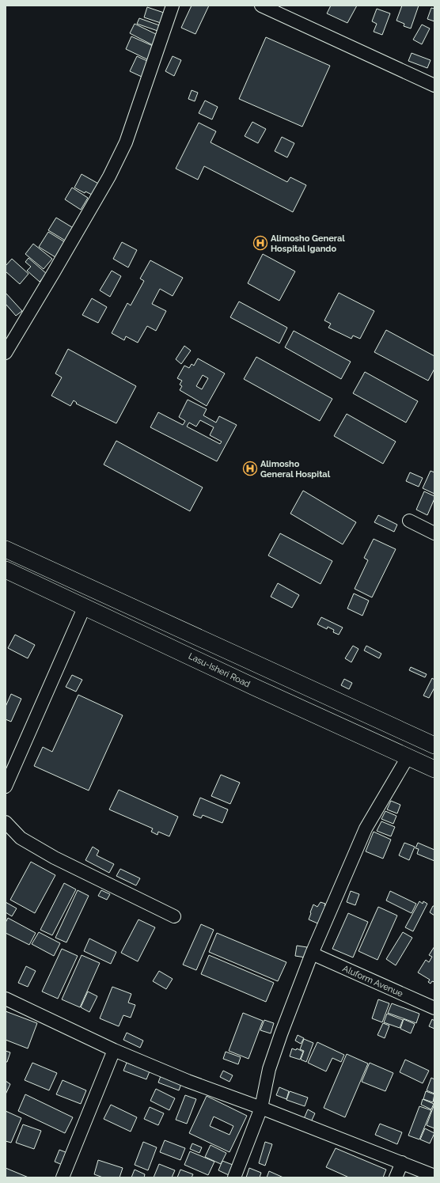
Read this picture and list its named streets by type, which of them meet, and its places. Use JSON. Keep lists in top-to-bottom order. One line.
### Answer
{"streets":{"main road":["Lasu-Isheri Road"],"street":["Aluform Avenue"]},"places":{"hospital":["Alimosho General Hospital Igando","Alimosho General Hospital"]}}
